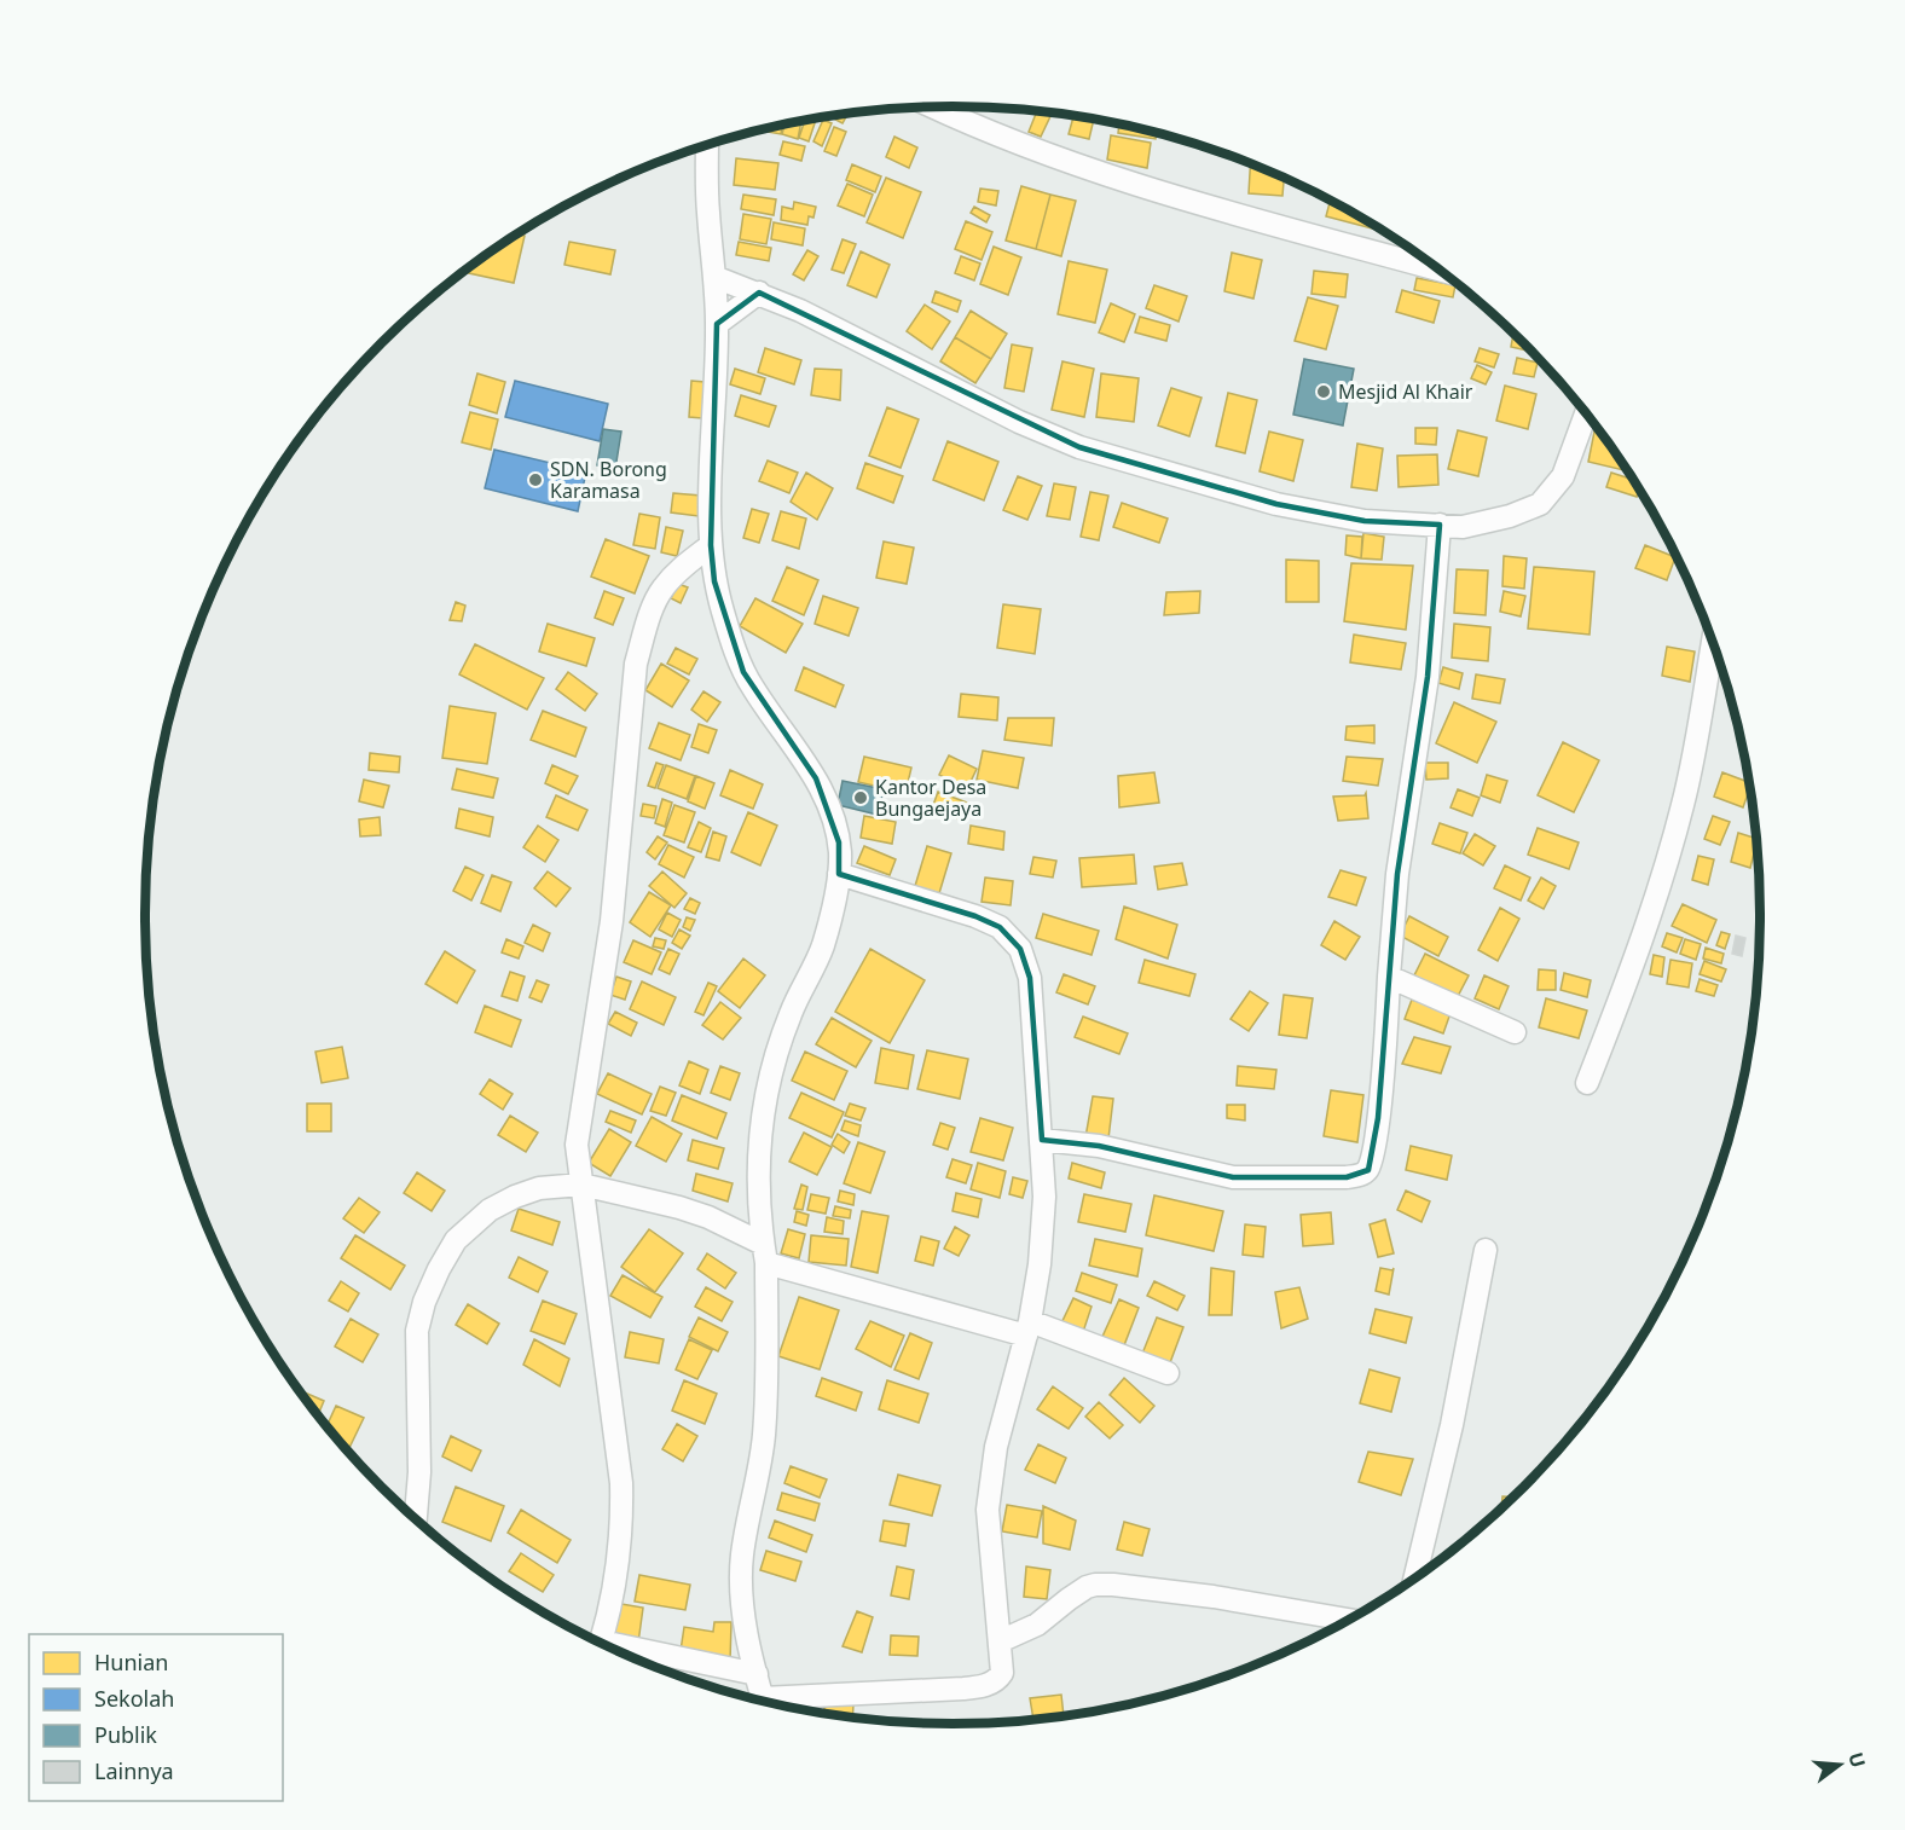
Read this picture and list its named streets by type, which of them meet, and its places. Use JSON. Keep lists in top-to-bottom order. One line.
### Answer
{"places":["Mesjid Al Khair","SDN. Borong Karamasa","Kantor Desa Bungaejaya"],"legend":["Hunian","Sekolah","Publik","Lainnya"],"north":"right"}
